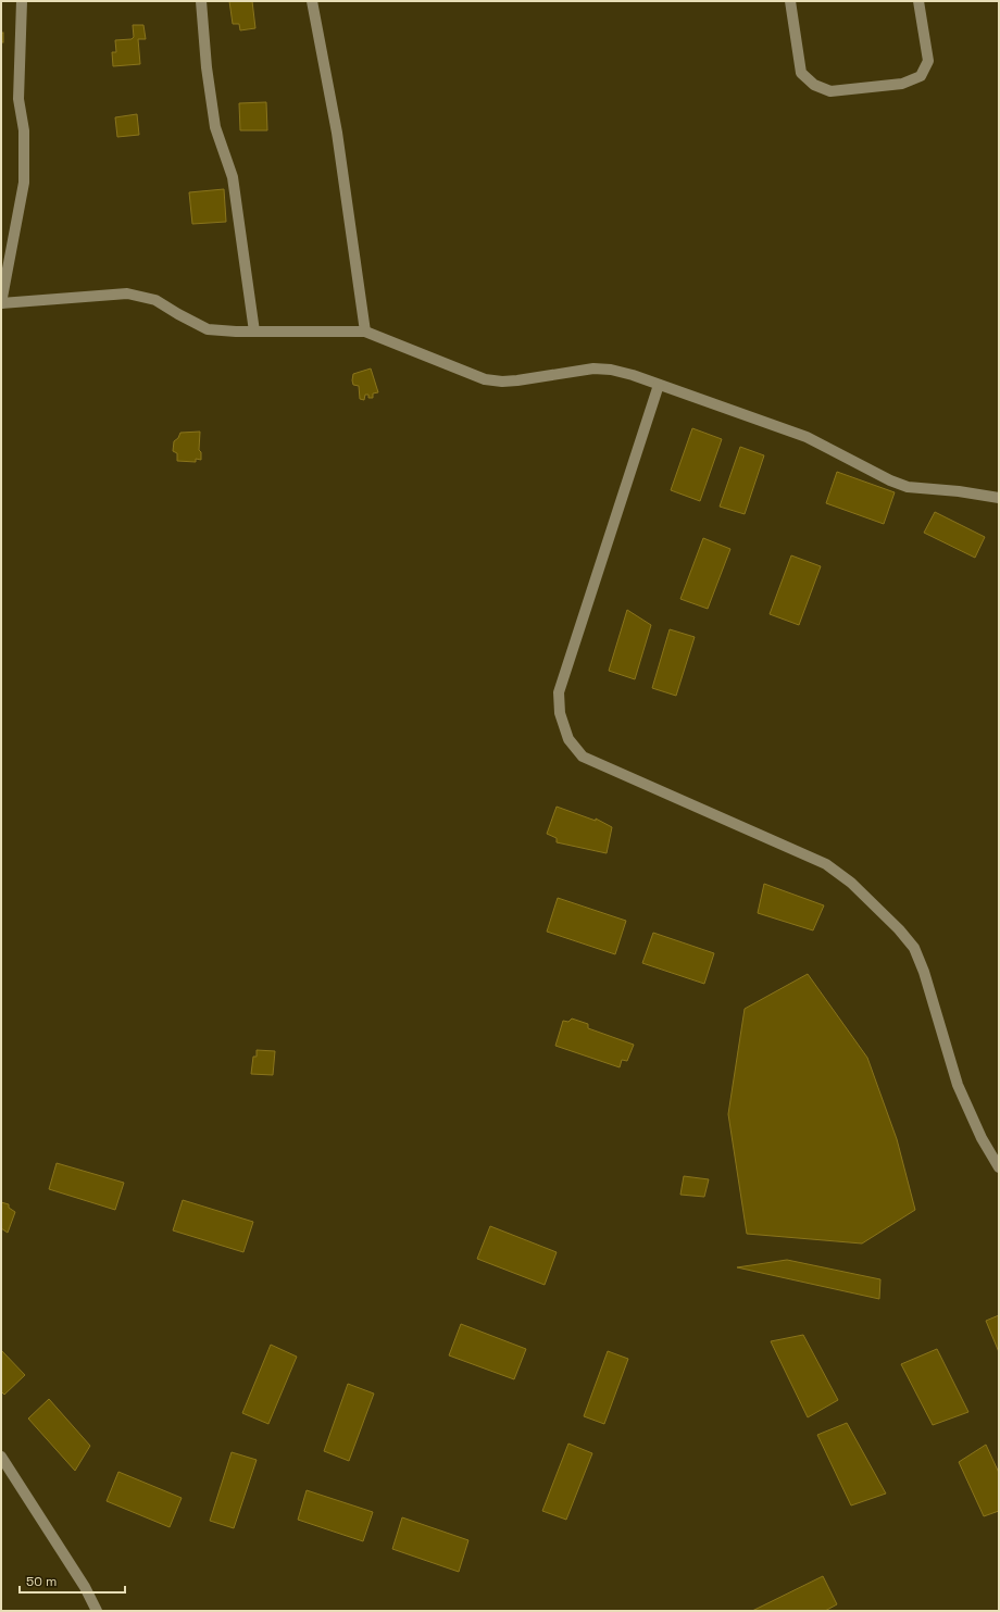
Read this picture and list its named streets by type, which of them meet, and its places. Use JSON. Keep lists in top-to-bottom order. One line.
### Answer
{"scale_bar":"50 m"}
